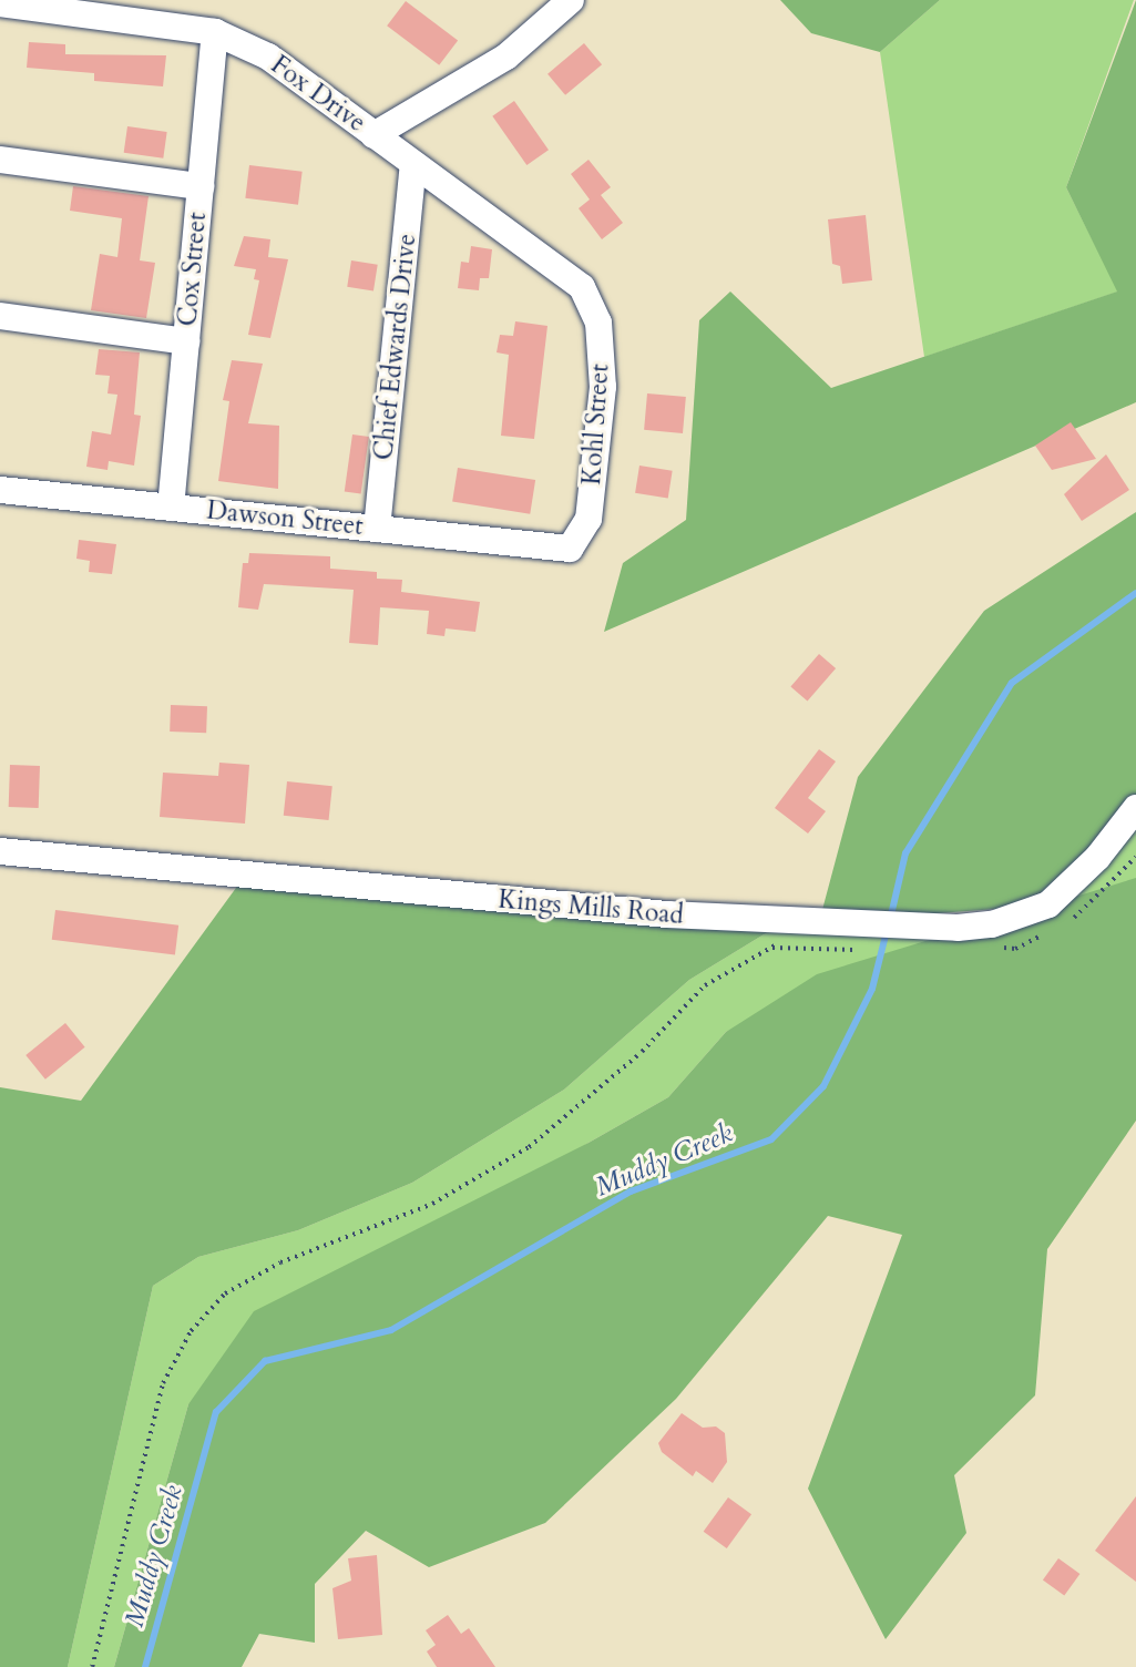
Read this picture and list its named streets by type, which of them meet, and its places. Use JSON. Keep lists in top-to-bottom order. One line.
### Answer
{"streets":{"street":["Fox Drive","Cox Street","Chief Edwards Drive","Kohl Street","Dawson Street","Kings Mills Road"]},"crossings":[["Fox Drive","Cox Street"],["Fox Drive","Chief Edwards Drive"],["Fox Drive","Kohl Street"],["Cox Street","Dawson Street"],["Chief Edwards Drive","Dawson Street"],["Kohl Street","Dawson Street"]],"water":["Muddy Creek"]}
